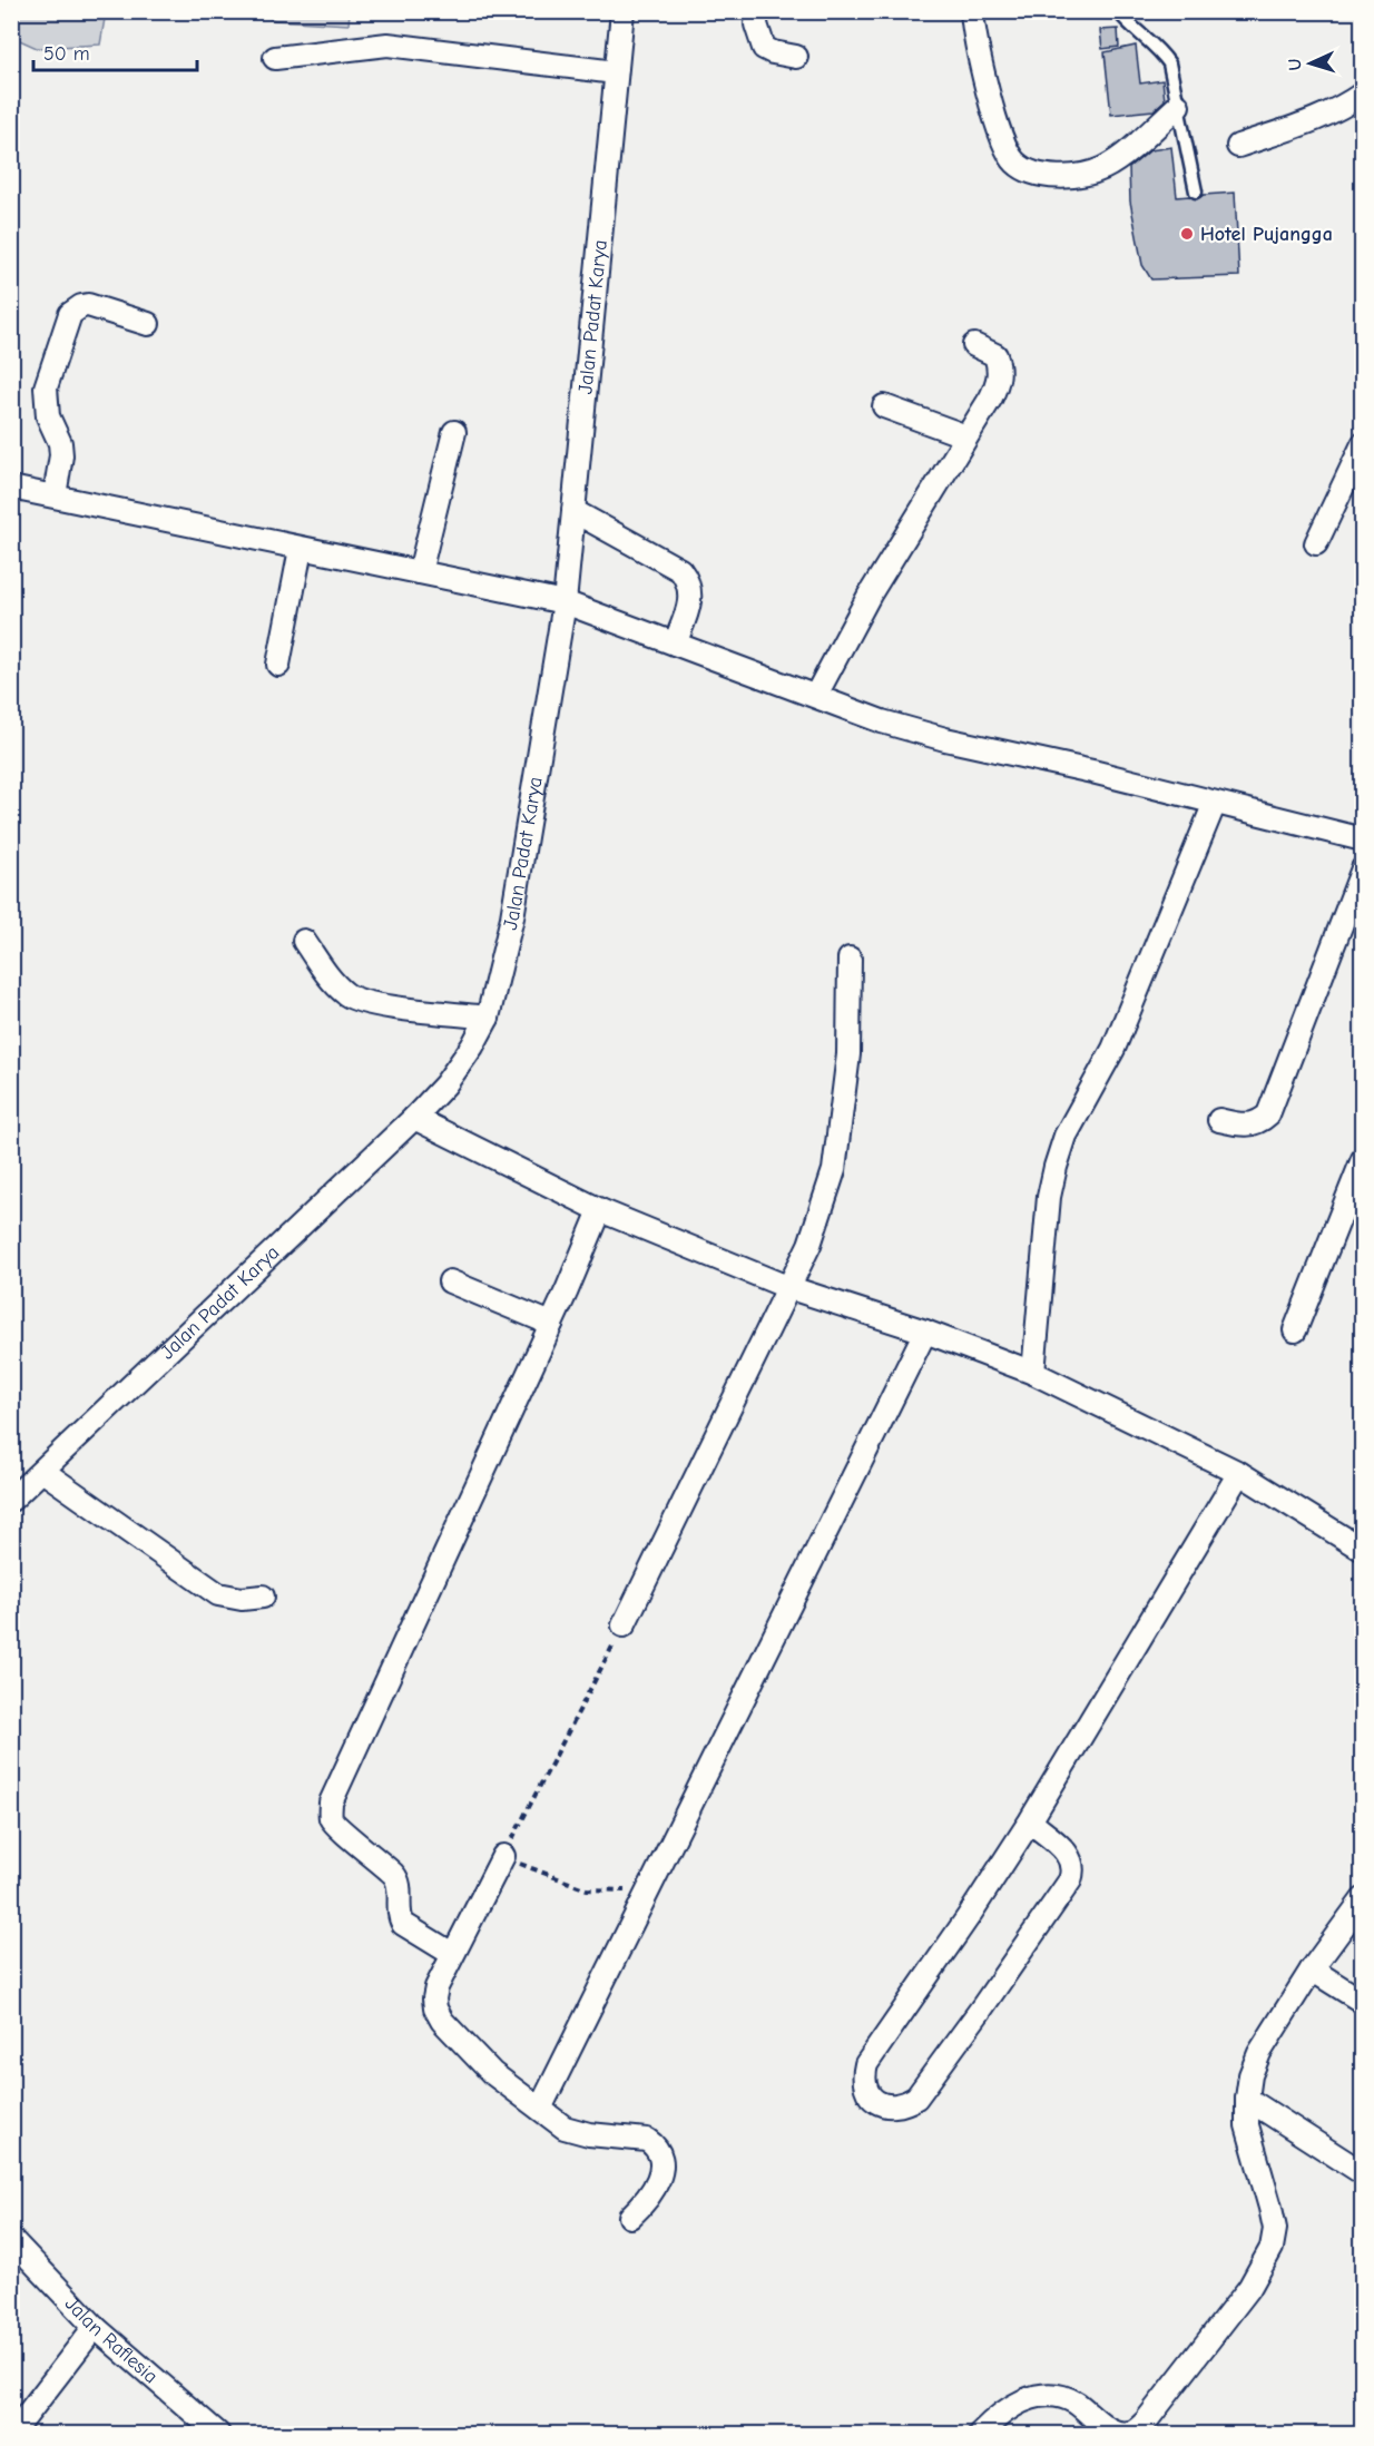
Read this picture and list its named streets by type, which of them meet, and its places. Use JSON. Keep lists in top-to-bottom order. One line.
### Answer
{"streets":{"street":["Jalan Padat Karya","Jalan Raflesia"]},"places":["Hotel Pujangga"],"scale_bar":"50 m","north":"left"}
